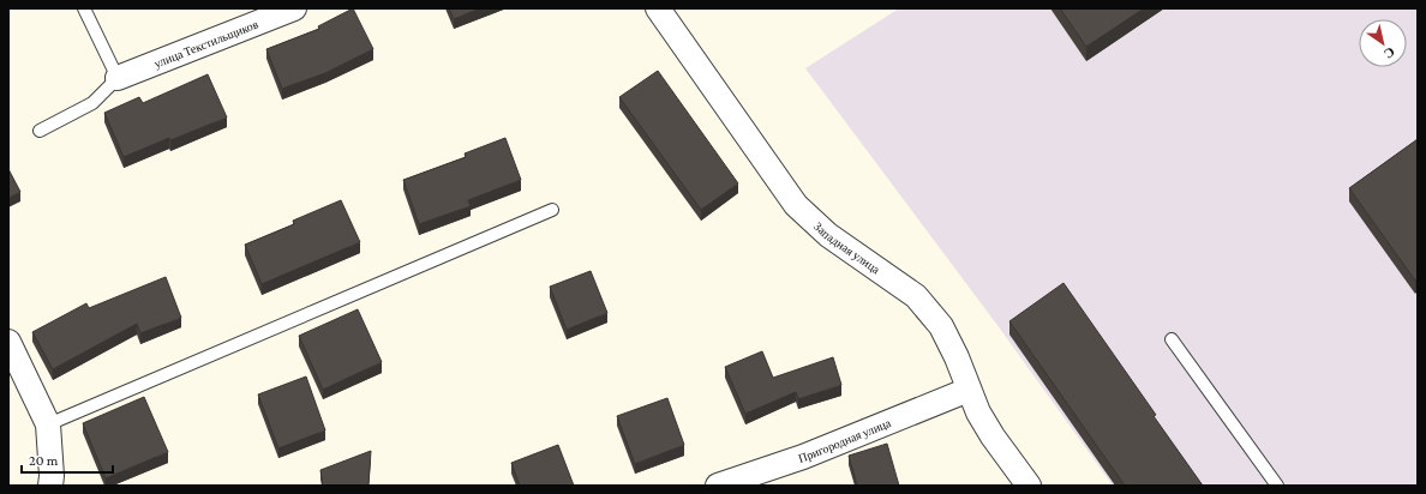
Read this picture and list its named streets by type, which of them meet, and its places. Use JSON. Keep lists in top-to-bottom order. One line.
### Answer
{"streets":{"street":["улица Текстильщиков","Западная улица","Пригородная улица"]},"crossings":[["Западная улица","Пригородная улица"]],"scale_bar":"20 m","north":"bottom right"}
